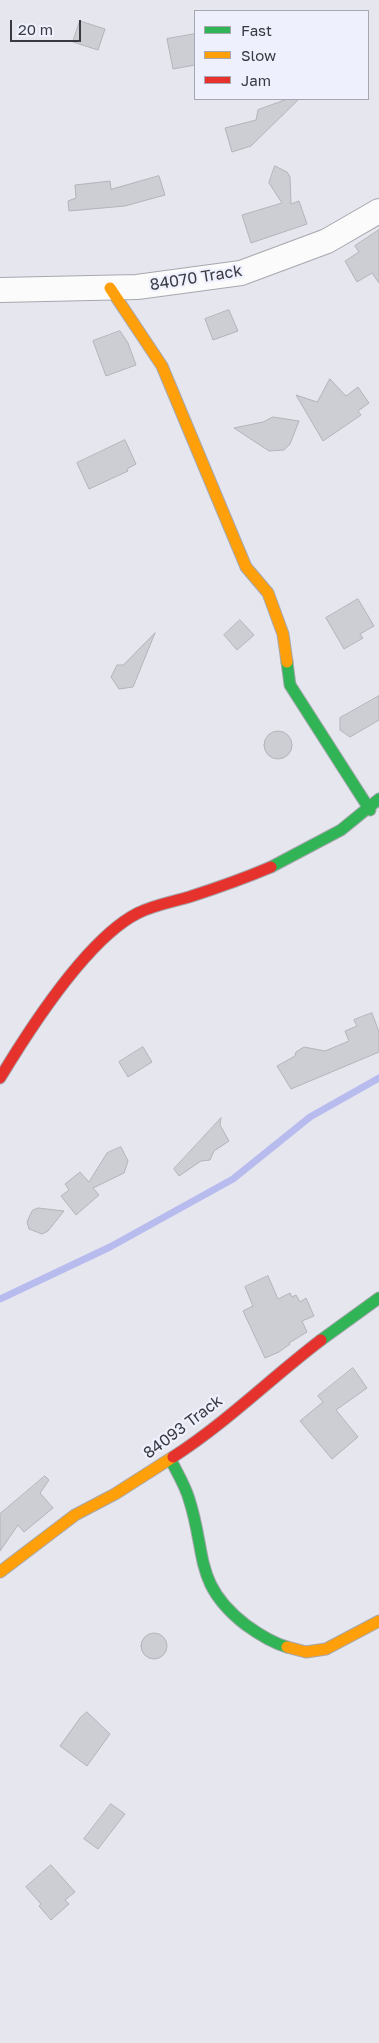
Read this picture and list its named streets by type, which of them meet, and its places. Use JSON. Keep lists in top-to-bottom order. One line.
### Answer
{"streets":{"street":["84070 Track","84093 Track"]},"legend":["Fast","Slow","Jam"],"scale_bar":"20 m"}
